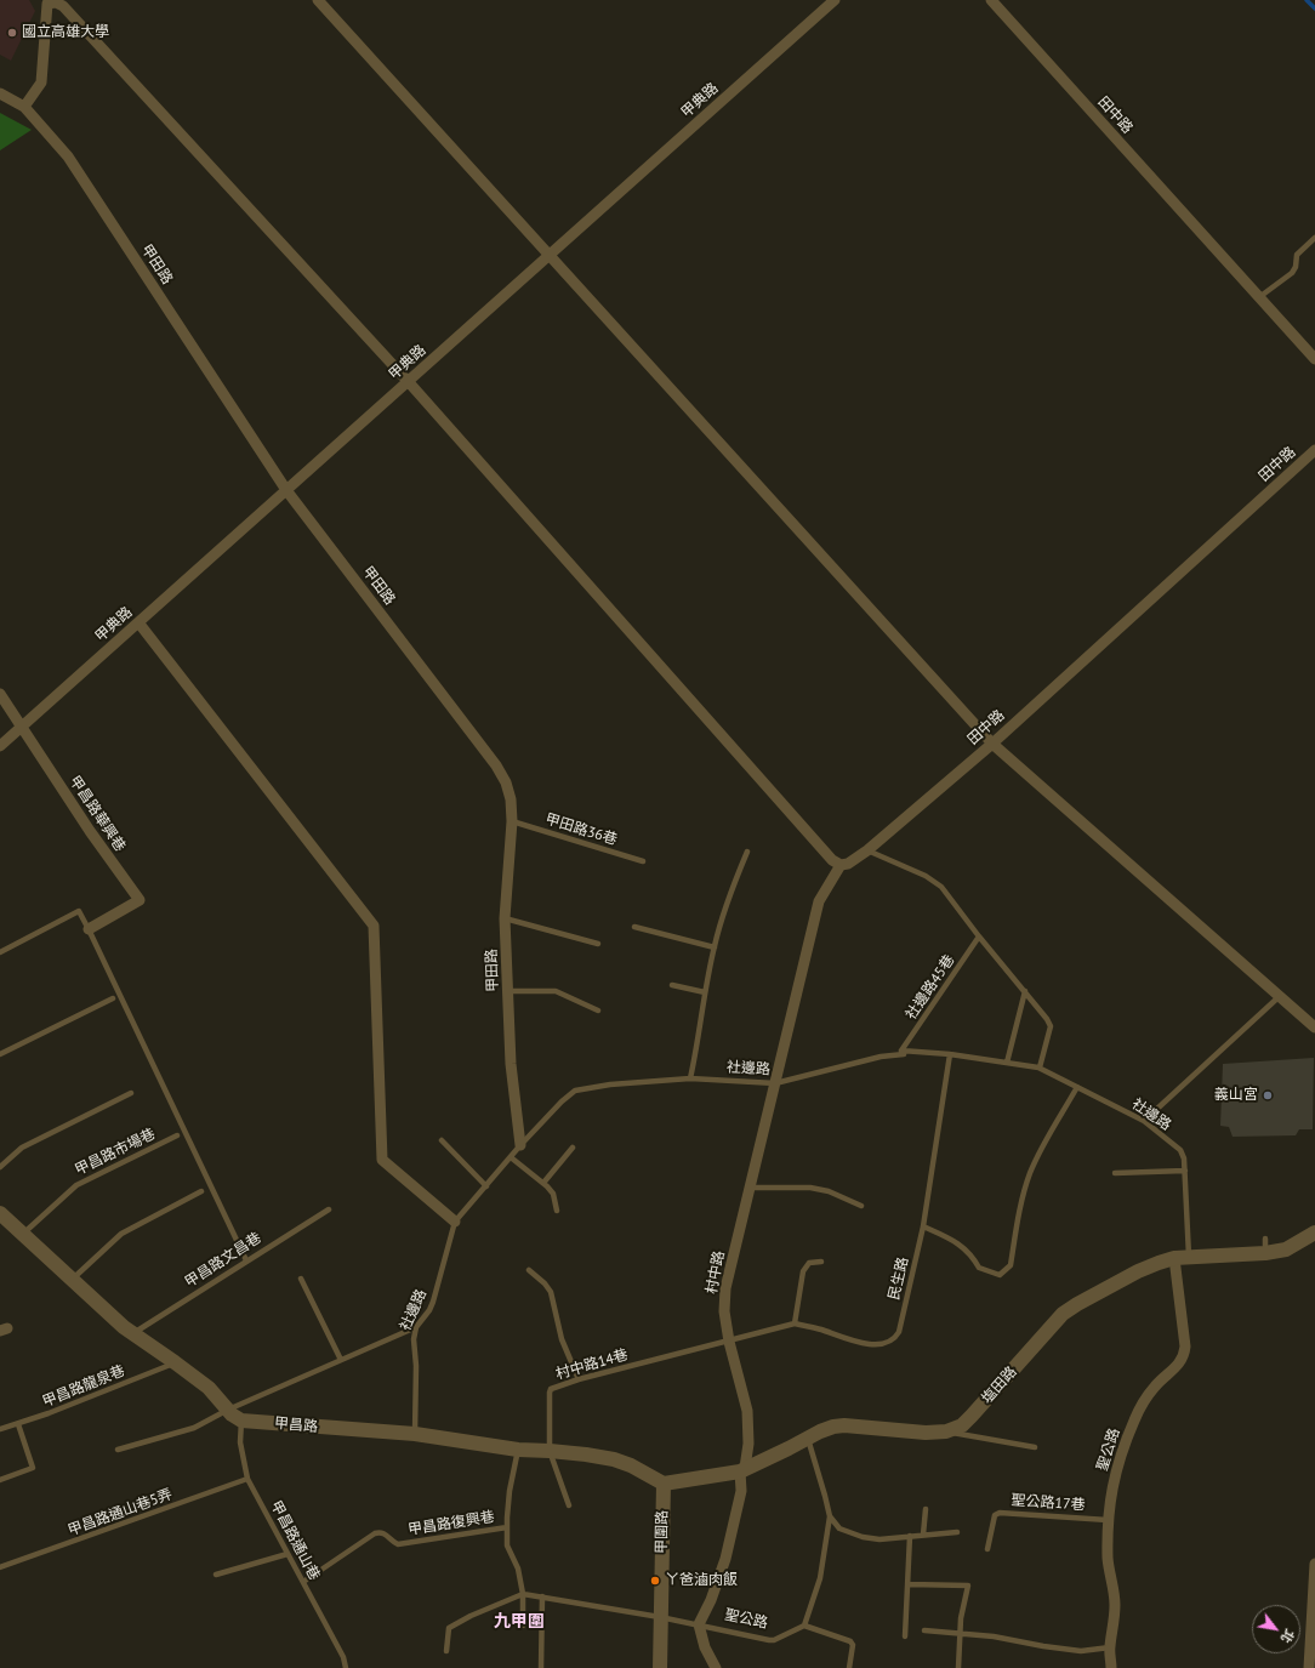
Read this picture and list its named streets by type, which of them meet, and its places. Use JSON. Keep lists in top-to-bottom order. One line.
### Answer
{"streets":{"street":["甲典路","田中路","甲田路","甲昌路華興巷","村中路","塩田路","甲昌路","聖公路","甲圍路"],"lane":["甲田路36巷","社邊路45巷","社邊路","甲昌路市場巷","甲昌路文昌巷","民生路","村中路14巷","甲昌路龍泉巷","聖公路17巷","甲昌路通山巷5弄","甲昌路復興巷","甲昌路通山巷"]},"crossings":[["甲典路","甲田路"],["甲典路","甲昌路華興巷"],["甲田路","甲田路36巷"],["甲田路","社邊路"],["社邊路45巷","社邊路"],["社邊路","村中路"],["社邊路","民生路"],["社邊路","塩田路"],["社邊路","甲昌路"],["社邊路","聖公路"],["村中路","民生路"],["村中路","村中路14巷"],["村中路","塩田路"],["村中路","聖公路"],["民生路","村中路14巷"],["村中路14巷","甲昌路"],["塩田路","甲昌路"],["塩田路","聖公路"],["塩田路","甲圍路"],["甲昌路","甲昌路復興巷"],["甲昌路","甲圍路"],["甲昌路","甲昌路通山巷"],["聖公路","聖公路17巷"],["聖公路","甲圍路"],["甲昌路通山巷5弄","甲昌路通山巷"],["甲昌路復興巷","甲昌路通山巷"]],"districts":["九甲圍"],"places":["國立高雄大學","義山宮","ㄚ爸滷肉飯"],"north":"bottom right"}
